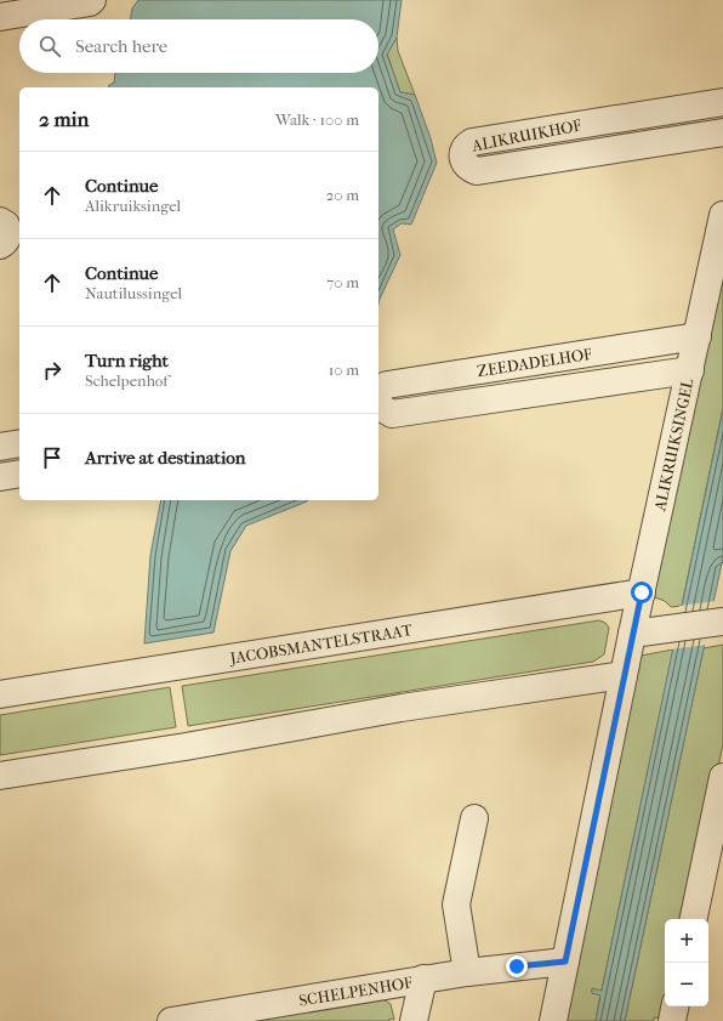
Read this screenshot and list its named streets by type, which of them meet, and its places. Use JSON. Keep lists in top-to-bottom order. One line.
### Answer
{"streets":{"street":["ALIKRUIKHOF","ZEEDADELHOF","ALIKRUIKSINGEL","JACOBSMANTELSTRAAT","SCHELPENHOF"]},"crossings":[["ZEEDADELHOF","ALIKRUIKSINGEL"],["ALIKRUIKSINGEL","JACOBSMANTELSTRAAT"],["ALIKRUIKSINGEL","SCHELPENHOF"]],"page":{"search":"Search here","heading":["2 min","Walk · 100 m"],"list":[["Continue","Alikruiksingel","20 m"],["Continue","Nautilussingel","70 m"],["Turn right","Schelpenhof","10 m"],"Arrive at destination"],"map_buttons":["+","−"]}}
